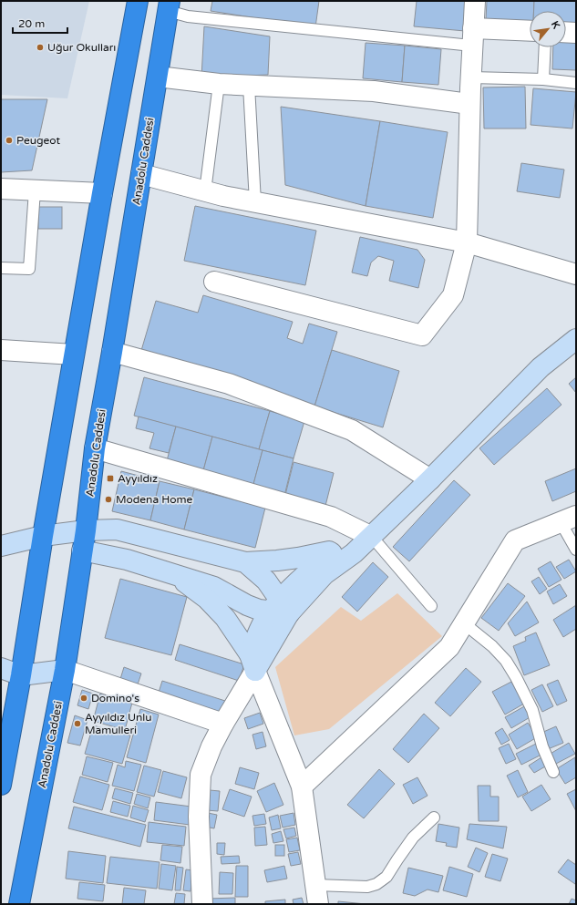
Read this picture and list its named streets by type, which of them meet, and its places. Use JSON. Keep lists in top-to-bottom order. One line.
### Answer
{"streets":{"highway":["Anadolu Caddesi"]},"places":{"other":["Uğur Okulları","Peugeot","Modena Home","Domino's","Ayyıldız Unlu Mamulleri"],"transit":["Ayyıldız"]},"scale_bar":"20 m","north":"top right"}
